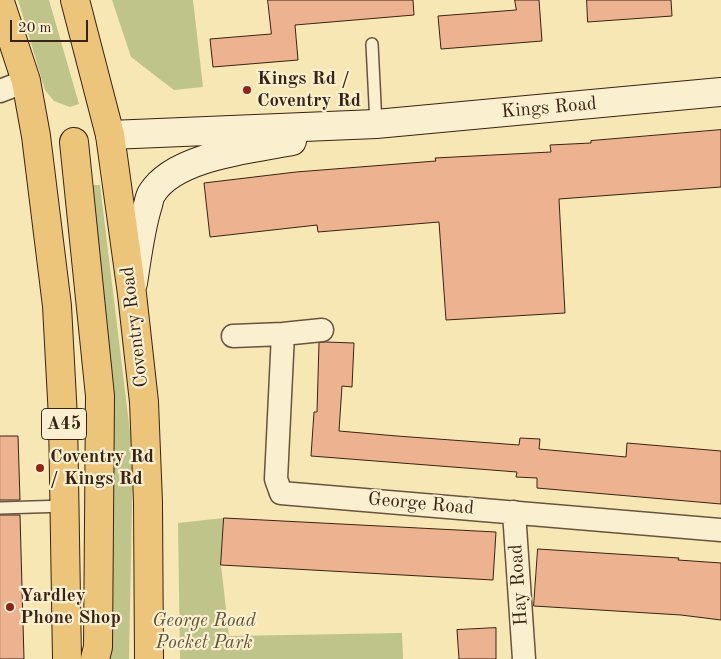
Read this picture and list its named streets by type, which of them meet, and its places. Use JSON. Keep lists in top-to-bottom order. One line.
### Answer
{"streets":{"highway":["Coventry Road","A45"],"street":["Kings Road","George Road","Hay Road"]},"crossings":[["Kings Road","Coventry Road"],["George Road","Hay Road"]],"parks":["George Road Pocket Park"],"places":["Kings Rd / Coventry Rd","Coventry Rd / Kings Rd","Yardley Phone Shop"],"scale_bar":"20 m"}
